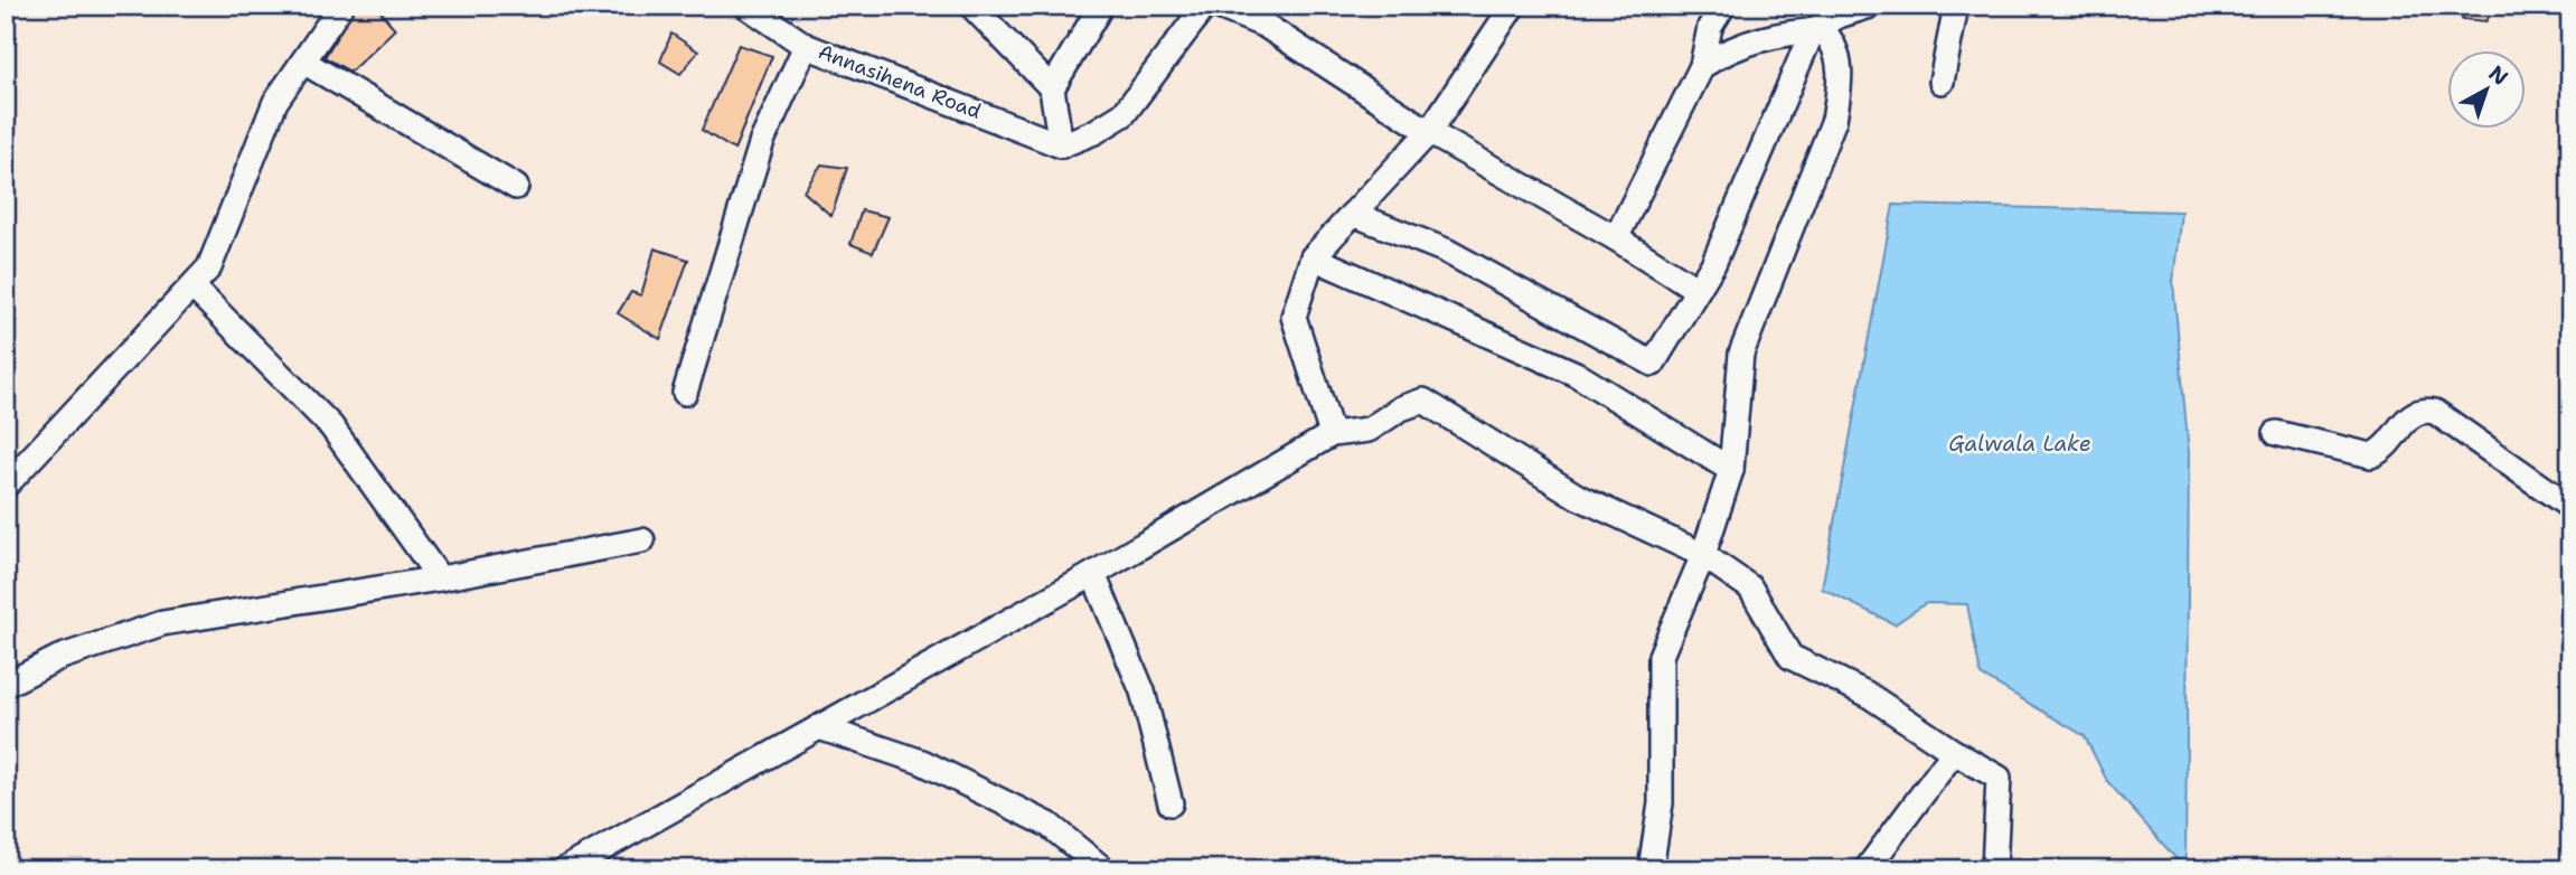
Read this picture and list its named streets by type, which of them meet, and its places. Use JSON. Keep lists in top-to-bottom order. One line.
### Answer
{"streets":{"street":["Annasihena Road"]},"water":["Galwala Lake"],"north":"top right"}
